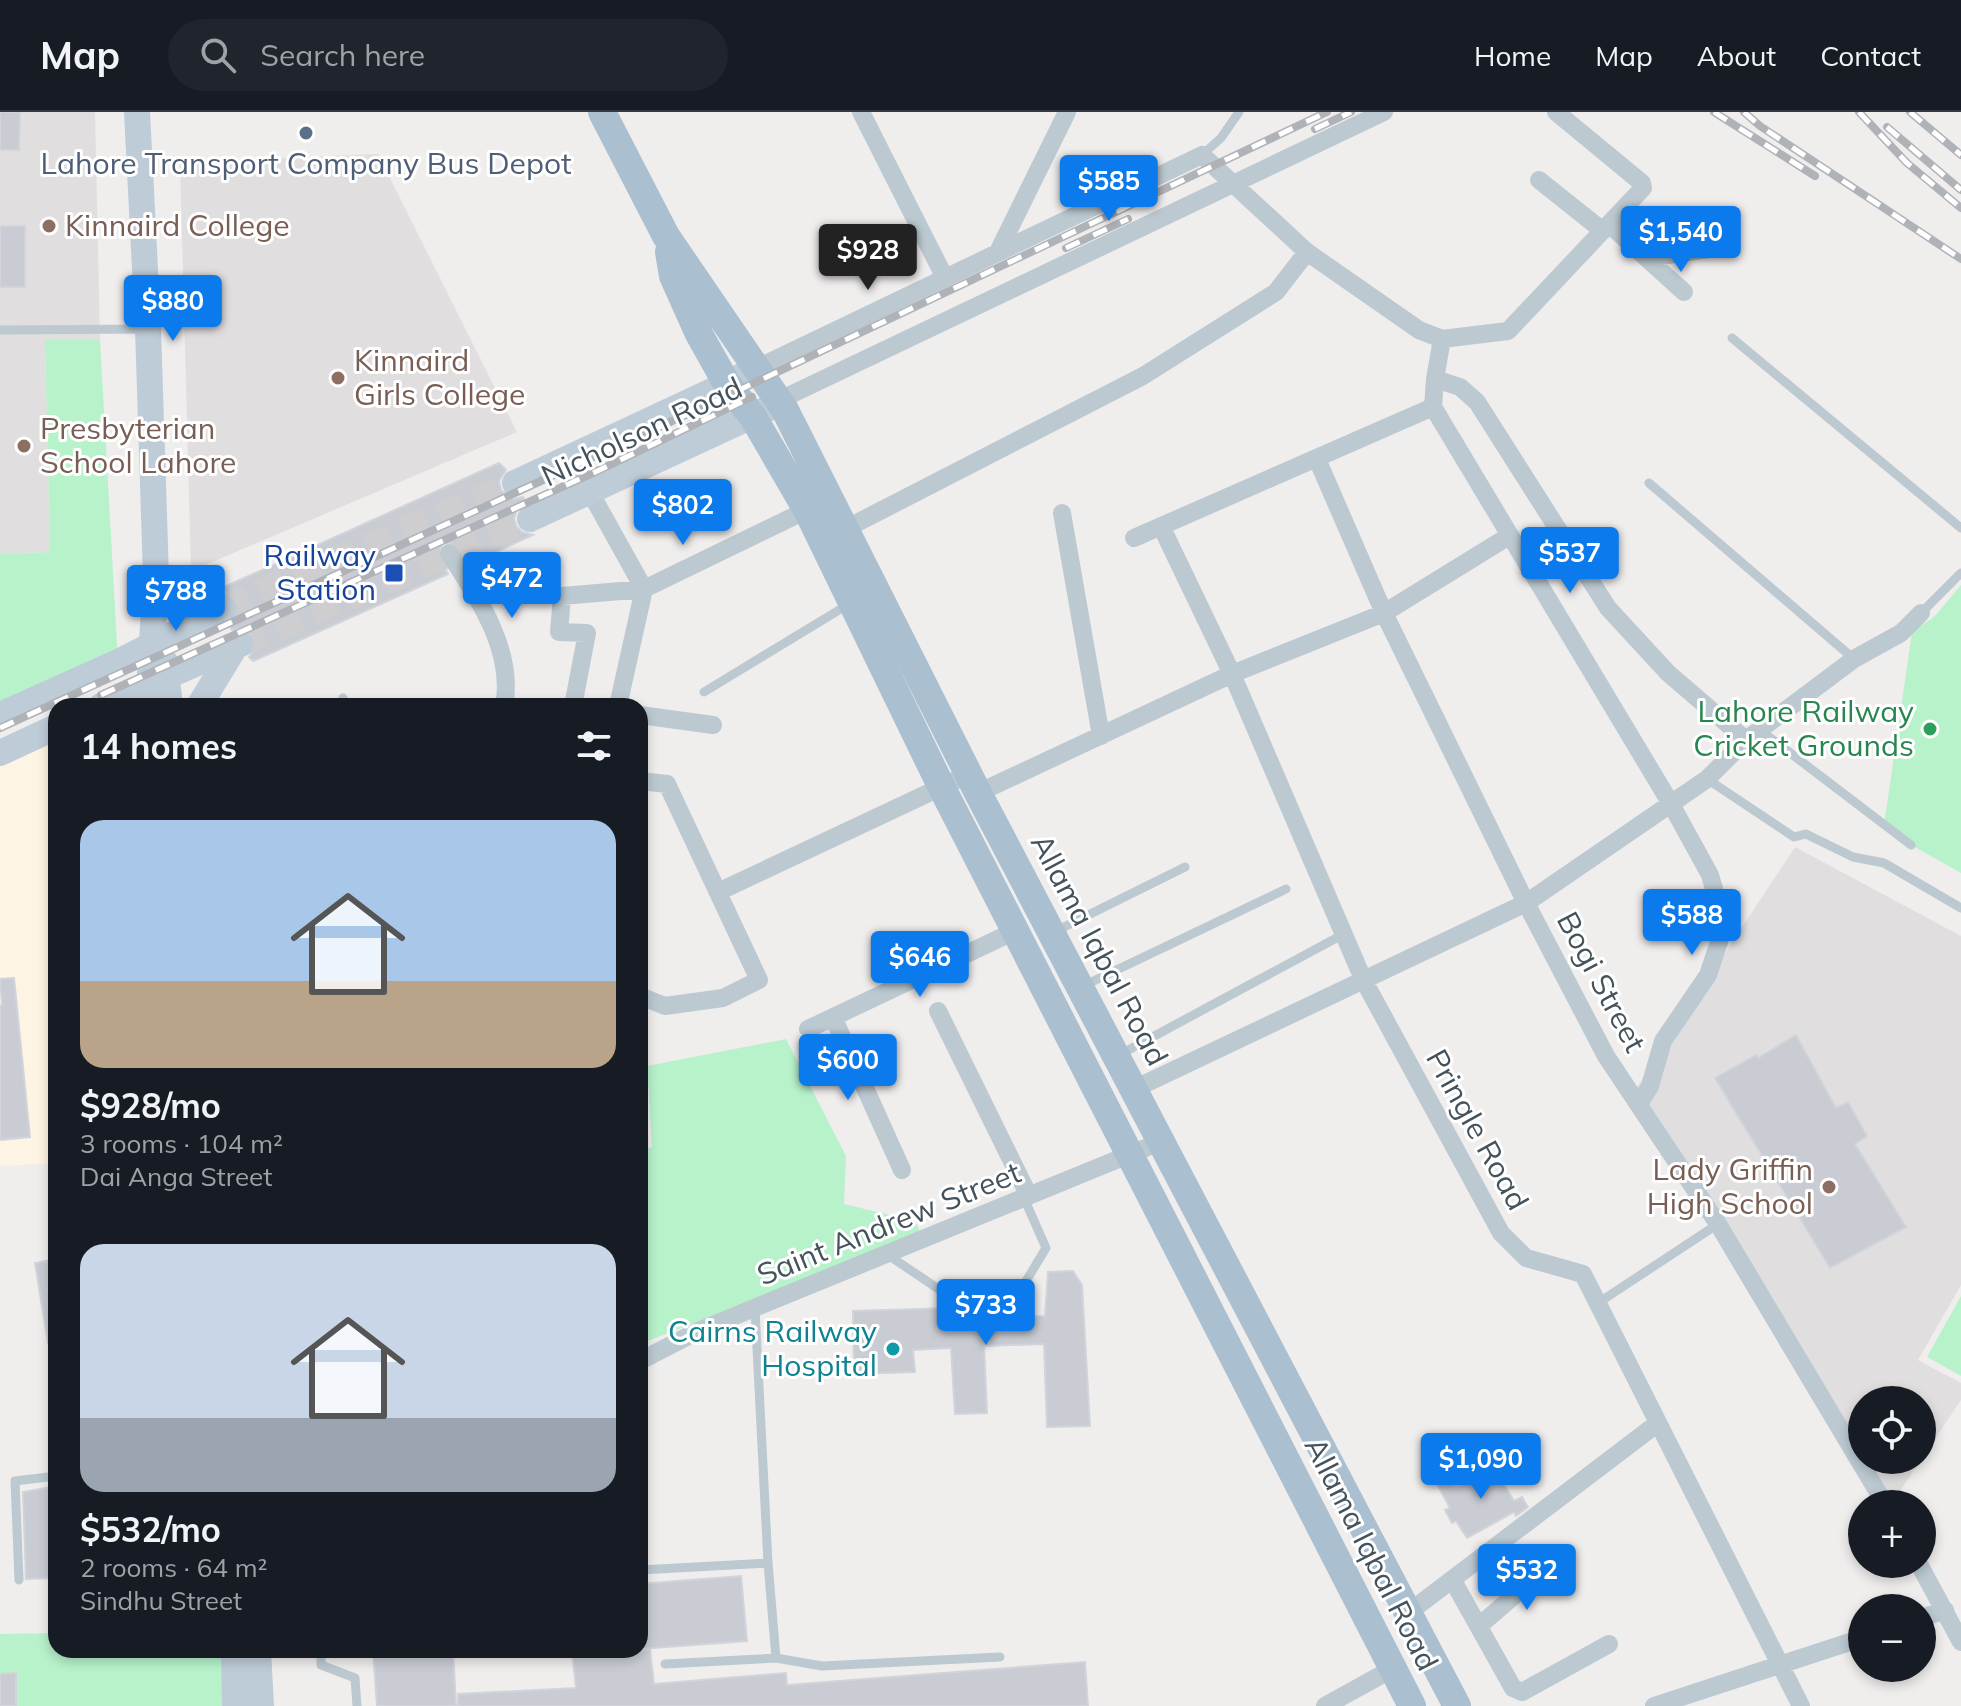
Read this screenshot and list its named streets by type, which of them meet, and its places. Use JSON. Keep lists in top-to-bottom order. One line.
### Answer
{"streets":{"main road":["Nicholson Road","Allama Iqbal Road"],"street":["Bogi Street","Pringle Road","Saint Andrew Street"]},"crossings":[["Nicholson Road","Allama Iqbal Road"],["Allama Iqbal Road","Saint Andrew Street"]],"places":{"other":["Lahore Transport Company Bus Depot","Kinnaird College","Kinnaird Girls College","Presbyterian School Lahore","Lahore Railway Cricket Grounds","Lady Griffin High School","Cairns Railway Hospital"],"transit":["Railway Station"]},"page":{"header":"Map","search":"Search here","nav":["Home","Map","About","Contact"],"price":["$585","$1,540","$928","$880","$802","$537","$472","$788","$588","$646","$600","$733","$1,090","$532"],"heading":"14 homes","list":[{"name":"$928/mo","note":"3 rooms · 104 m² · Dai Anga Street"},{"name":"$532/mo","note":"2 rooms · 64 m² · Sindhu Street"}],"map_buttons":["+","−"]}}
